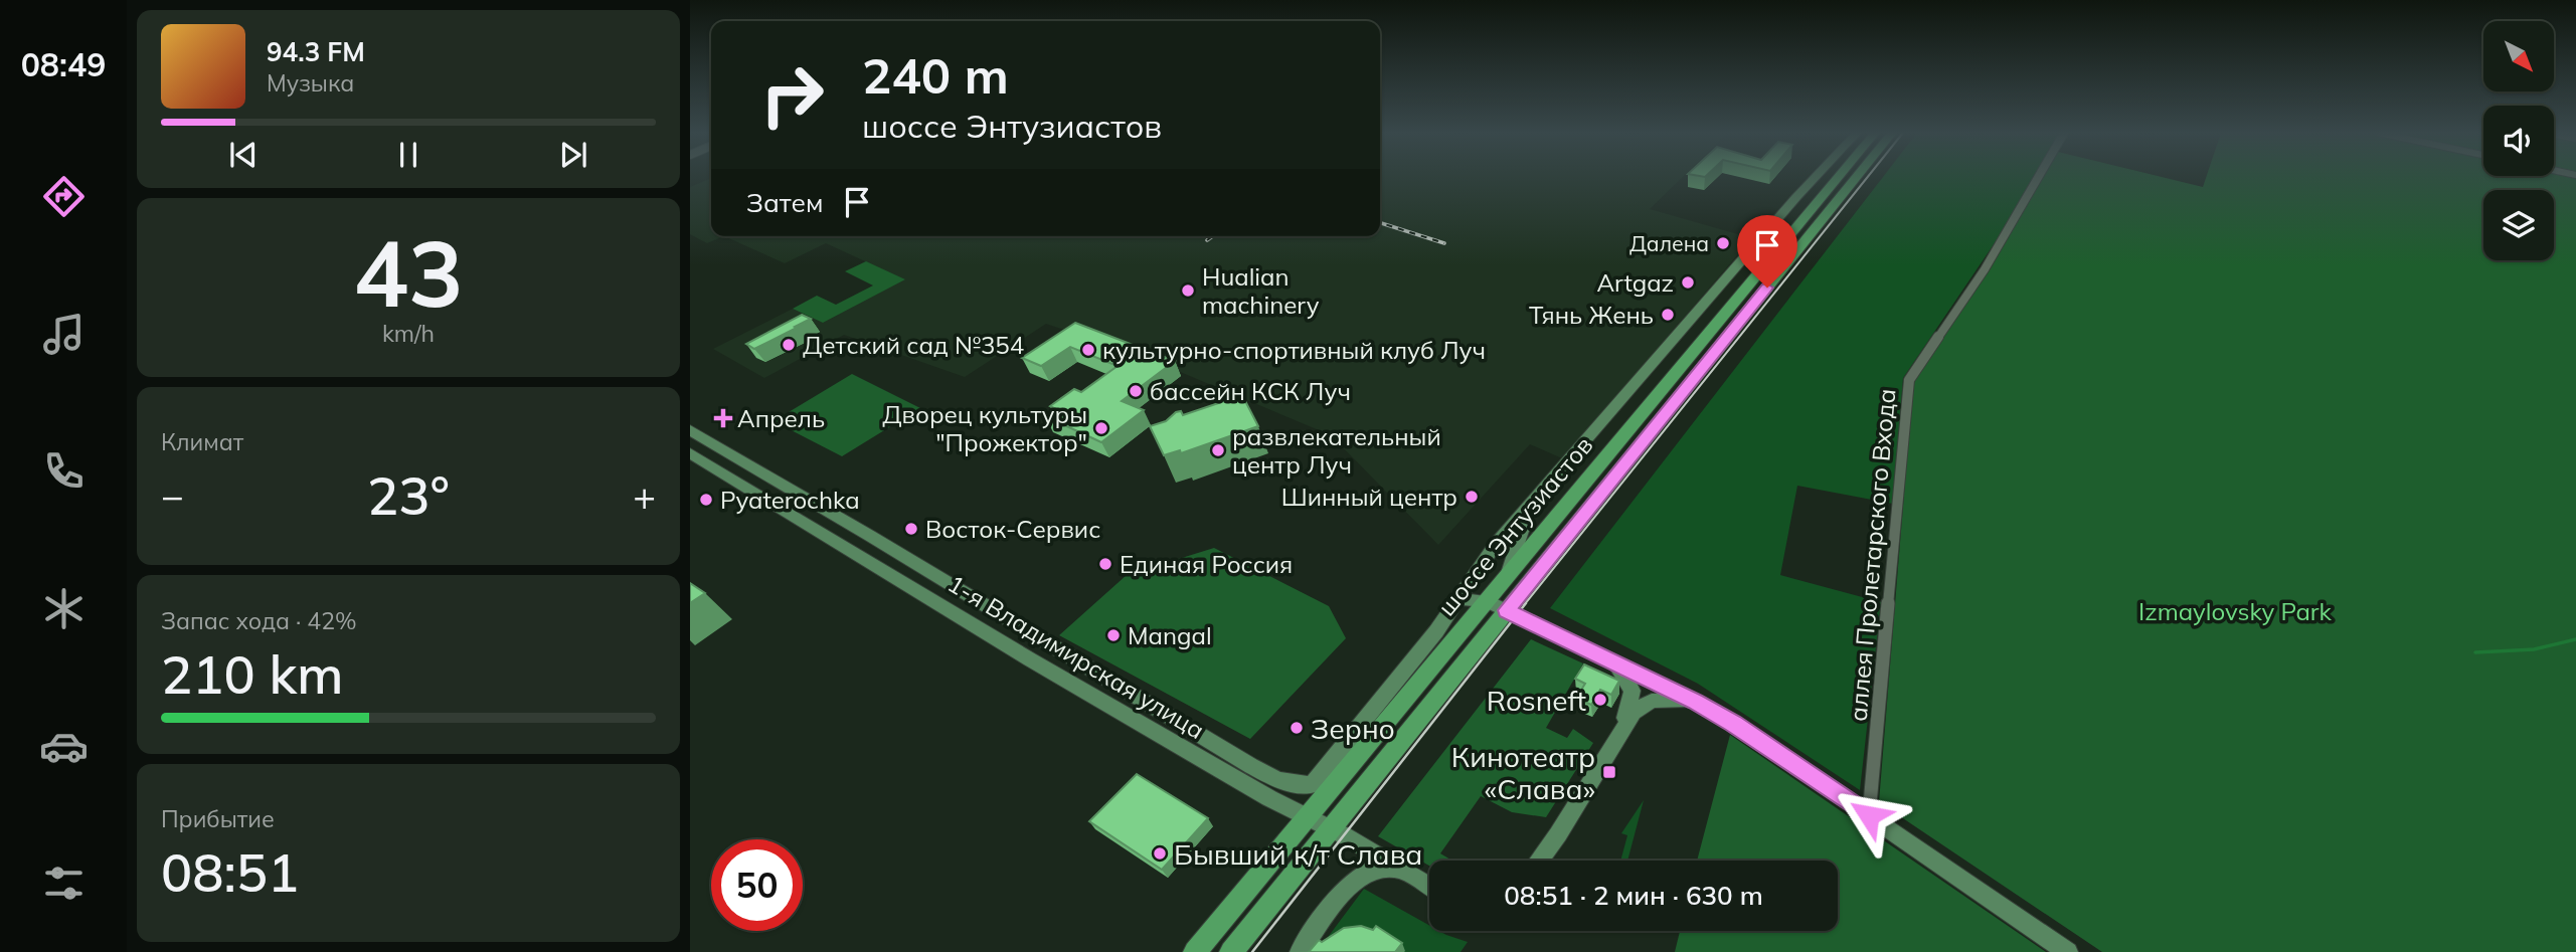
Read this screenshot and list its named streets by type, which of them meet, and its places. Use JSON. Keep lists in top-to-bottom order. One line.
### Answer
{"streets":{"main road":["шоссе Энтузиастов","1-я Владимирская улица"],"street":["аллея Пролетарского Входа"]},"crossings":[["шоссе Энтузиастов","1-я Владимирская улица"]],"parks":["Izmaylovsky Park"],"places":{"other":["Далена","Artgaz","Hualian machinery","Тянь Жень","Детский сад №354","культурно-спортивный клуб Луч","бассейн КСК Луч","Дворец культуры \"Прожектор\"","развлекательный центр Луч","Шинный центр","Pyaterochka","Восток-Сервис","Единая Россия","Mangal","Rosneft","Зерно","Бывший к/т Слава"],"health":["Апрель"],"transit":["Кинотеатр «Слава»"]},"north":"bottom right","page":{"tabs":"08:49","turn":["240 m","шоссе Энтузиастов"],"song":["94.3 FM","Музыка"],"then":"Затем","tile":[["43","km/h"],"Климат",["Запас хода · 42%","210 km"],["Прибытие","08:51"]],"heat":["−","23°","+"],"limit":"50","trip":"08:51 · 2 мин · 630 m"}}
